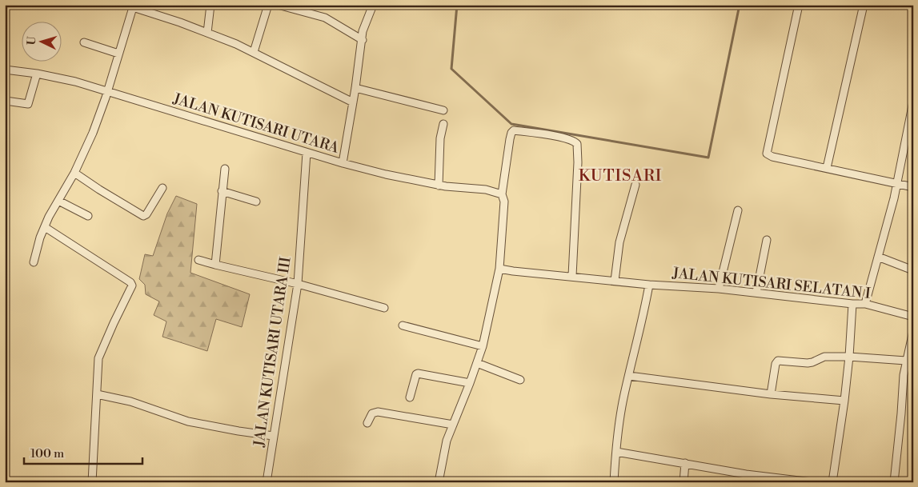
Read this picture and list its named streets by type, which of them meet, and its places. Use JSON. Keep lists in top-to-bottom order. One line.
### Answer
{"streets":{"street":["JALAN KUTISARI UTARA","JALAN KUTISARI SELATAN I","JALAN KUTISARI UTARA III"]},"crossings":[["JALAN KUTISARI UTARA","JALAN KUTISARI UTARA III"]],"districts":["KUTISARI"],"scale_bar":"100 m","north":"left"}
